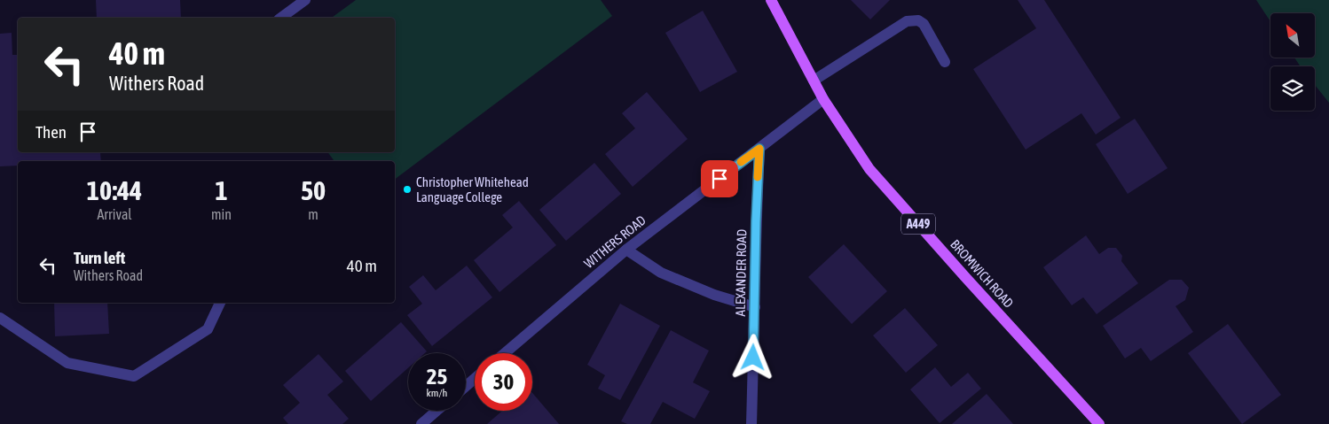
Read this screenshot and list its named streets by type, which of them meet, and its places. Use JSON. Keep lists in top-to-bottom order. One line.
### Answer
{"streets":{"main road":["A449","BROMWICH ROAD"],"street":["WITHERS ROAD","ALEXANDER ROAD"]},"crossings":[["WITHERS ROAD","ALEXANDER ROAD"],["WITHERS ROAD","BROMWICH ROAD"]],"places":["Christopher Whitehead Language College"],"north":"top left","page":{"turn":["40 m","Withers Road"],"then":"Then","eta":["10:44","Arrival","1","min","50","m"],"list":[{"name":"Turn left","note":"Withers Road","value":"40 m"}],"speed":"25 km/h","limit":"30"}}
